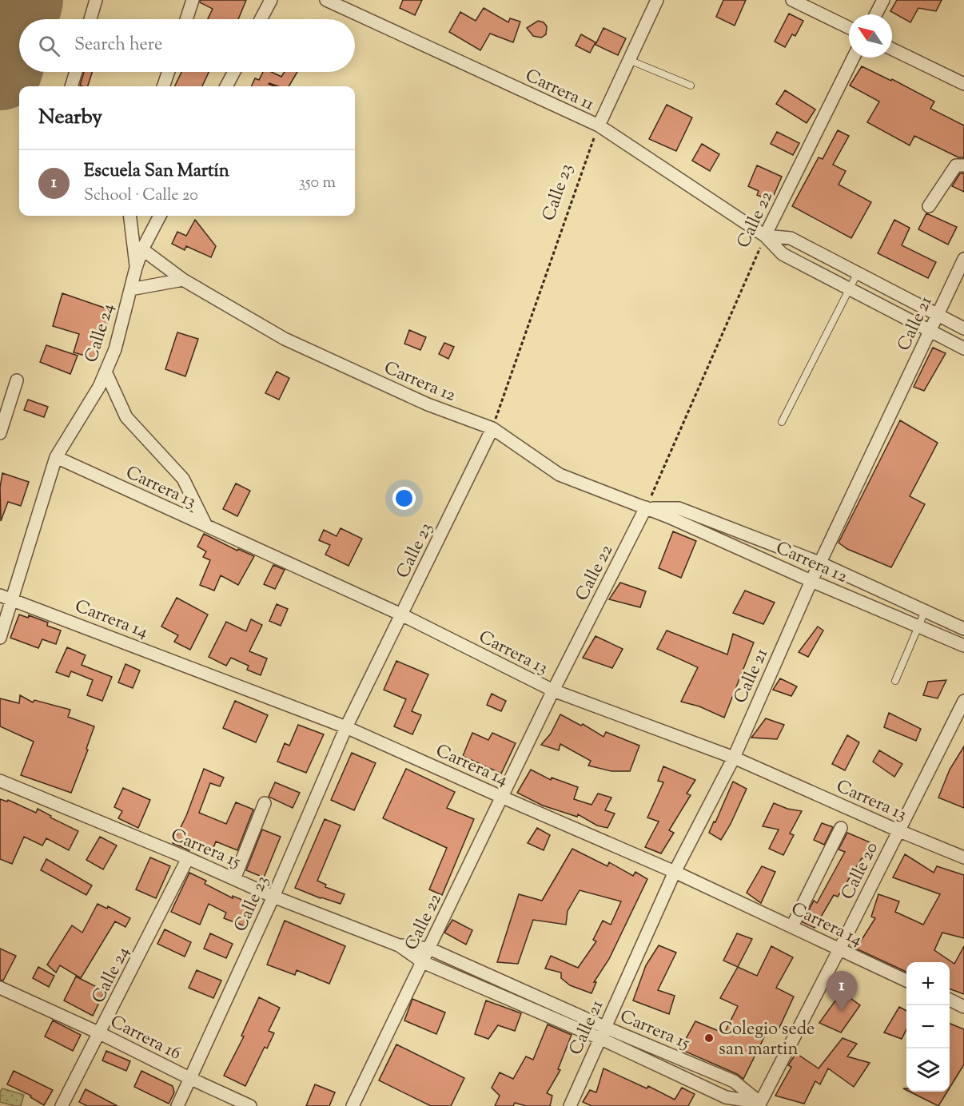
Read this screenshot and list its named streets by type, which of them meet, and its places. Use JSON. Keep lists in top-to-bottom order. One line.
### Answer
{"streets":{"street":["Carrera 11","Calle 23","Calle 22","Calle 21","Calle 24","Carrera 12","Carrera 13","Carrera 14","Carrera 15","Calle 20","Carrera 16"]},"crossings":[["Carrera 11","Calle 23"],["Carrera 11","Calle 22"],["Carrera 11","Calle 21"],["Calle 23","Carrera 12"],["Calle 23","Carrera 13"],["Calle 23","Carrera 14"],["Calle 23","Carrera 15"],["Calle 23","Carrera 16"],["Calle 22","Carrera 12"],["Calle 22","Carrera 13"],["Calle 22","Carrera 14"],["Calle 22","Carrera 15"],["Calle 21","Carrera 12"],["Calle 21","Carrera 13"],["Calle 21","Carrera 14"],["Calle 21","Carrera 15"],["Calle 24","Carrera 12"],["Calle 24","Carrera 13"],["Calle 24","Carrera 14"],["Calle 24","Carrera 15"],["Calle 24","Carrera 16"],["Carrera 13","Calle 20"],["Carrera 14","Calle 20"],["Carrera 15","Calle 20"]],"places":["Colegio sede san martin"],"north":"top left","page":{"search":"Search here","heading":"Nearby","list":[{"mark":"1","name":"Escuela San Martín","note":"School · Calle 20","value":"350 m"}],"map_buttons":["+","−"],"pins":"1"}}
